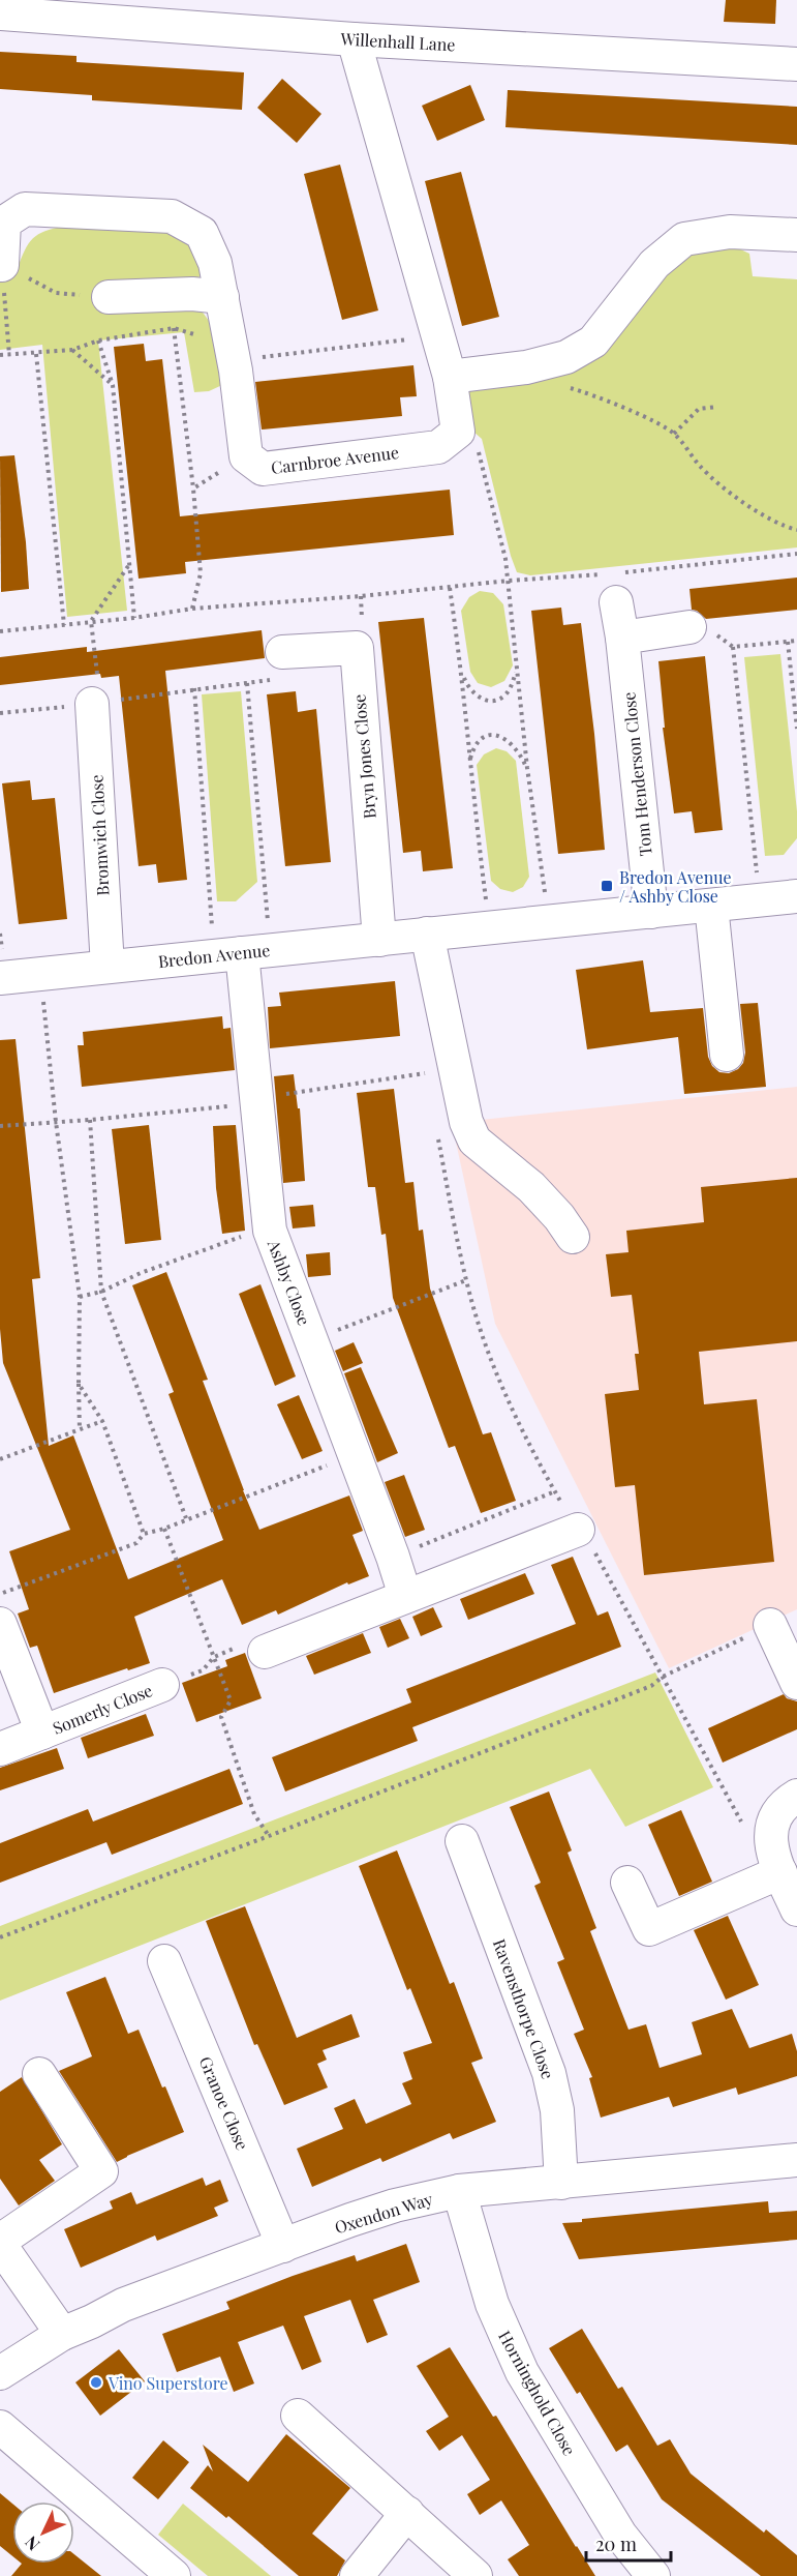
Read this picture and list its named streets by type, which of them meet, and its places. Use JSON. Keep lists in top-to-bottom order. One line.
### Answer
{"streets":{"street":["Willenhall Lane","Carnbroe Avenue","Bryn Jones Close","Tom Henderson Close","Bromwich Close","Bredon Avenue","Ashby Close","Somerly Close","Ravensthorpe Close","Granoe Close","Oxendon Way","Horninghold Close"]},"crossings":[["Bryn Jones Close","Bredon Avenue"],["Tom Henderson Close","Bredon Avenue"],["Bromwich Close","Bredon Avenue"],["Bredon Avenue","Ashby Close"],["Ravensthorpe Close","Oxendon Way"],["Granoe Close","Oxendon Way"],["Oxendon Way","Horninghold Close"]],"places":{"transit":["Bredon Avenue / Ashby Close"],"other":["Vino Superstore"]},"scale_bar":"20 m","north":"bottom left"}
